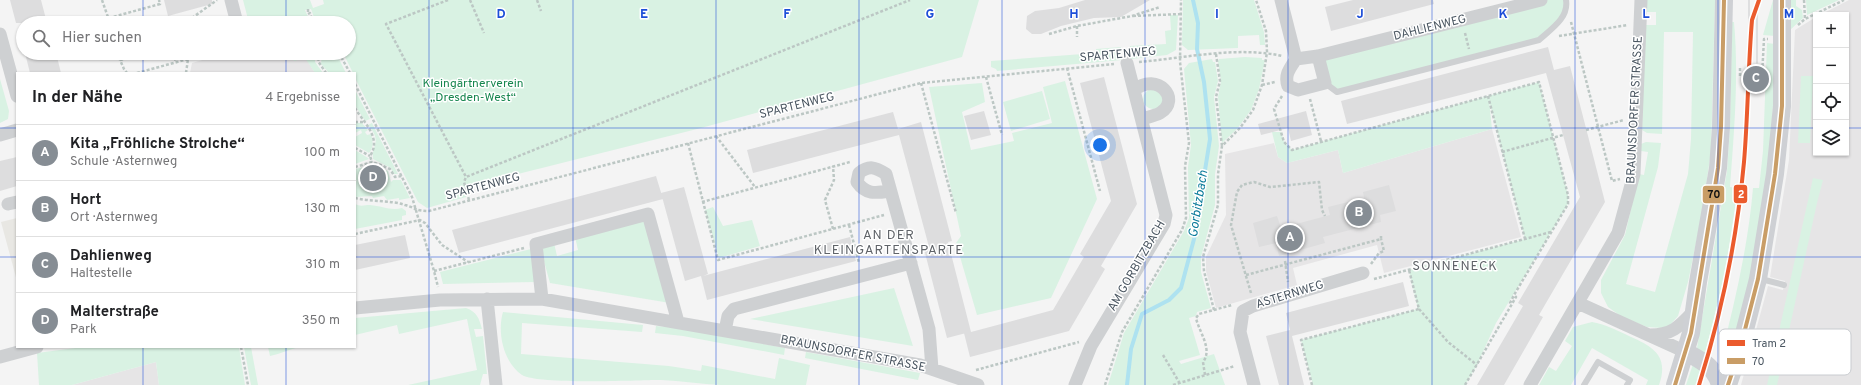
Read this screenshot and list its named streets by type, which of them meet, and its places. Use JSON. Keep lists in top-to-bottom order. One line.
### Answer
{"streets":{"street":["DAHLIENWEG","BRAUNSDORFER STRASSE","AM GORBITZBACH","ASTERNWEG"],"path":["SPARTENWEG"]},"crossings":[["DAHLIENWEG","SPARTENWEG"],["SPARTENWEG","AM GORBITZBACH"]],"districts":["AN DER KLEINGARTENSPARTE","SONNENECK"],"water":["Gorbitzbach"],"parks":["Kleingärtnerverein „Dresden-West“"],"lines":["tram line 2","transit line 70"],"legend":["Tram 2","70"],"page":{"map_buttons":["+","−"],"search":"Hier suchen","pins":["C","D","B","A"],"heading":["In der Nähe","4 Ergebnisse"],"list":[{"mark":"A","name":"Kita „Fröhliche Strolche“","note":"Schule · Asternweg","value":"100 m"},{"mark":"B","name":"Hort","note":"Ort · Asternweg","value":"130 m"},{"mark":"C","name":"Dahlienweg","note":"Haltestelle","value":"310 m"},{"mark":"D","name":"Malterstraße","note":"Park","value":"350 m"}]},"grid":{"columns":["D","E","F","G","H","I","J","K","L","M"]}}
